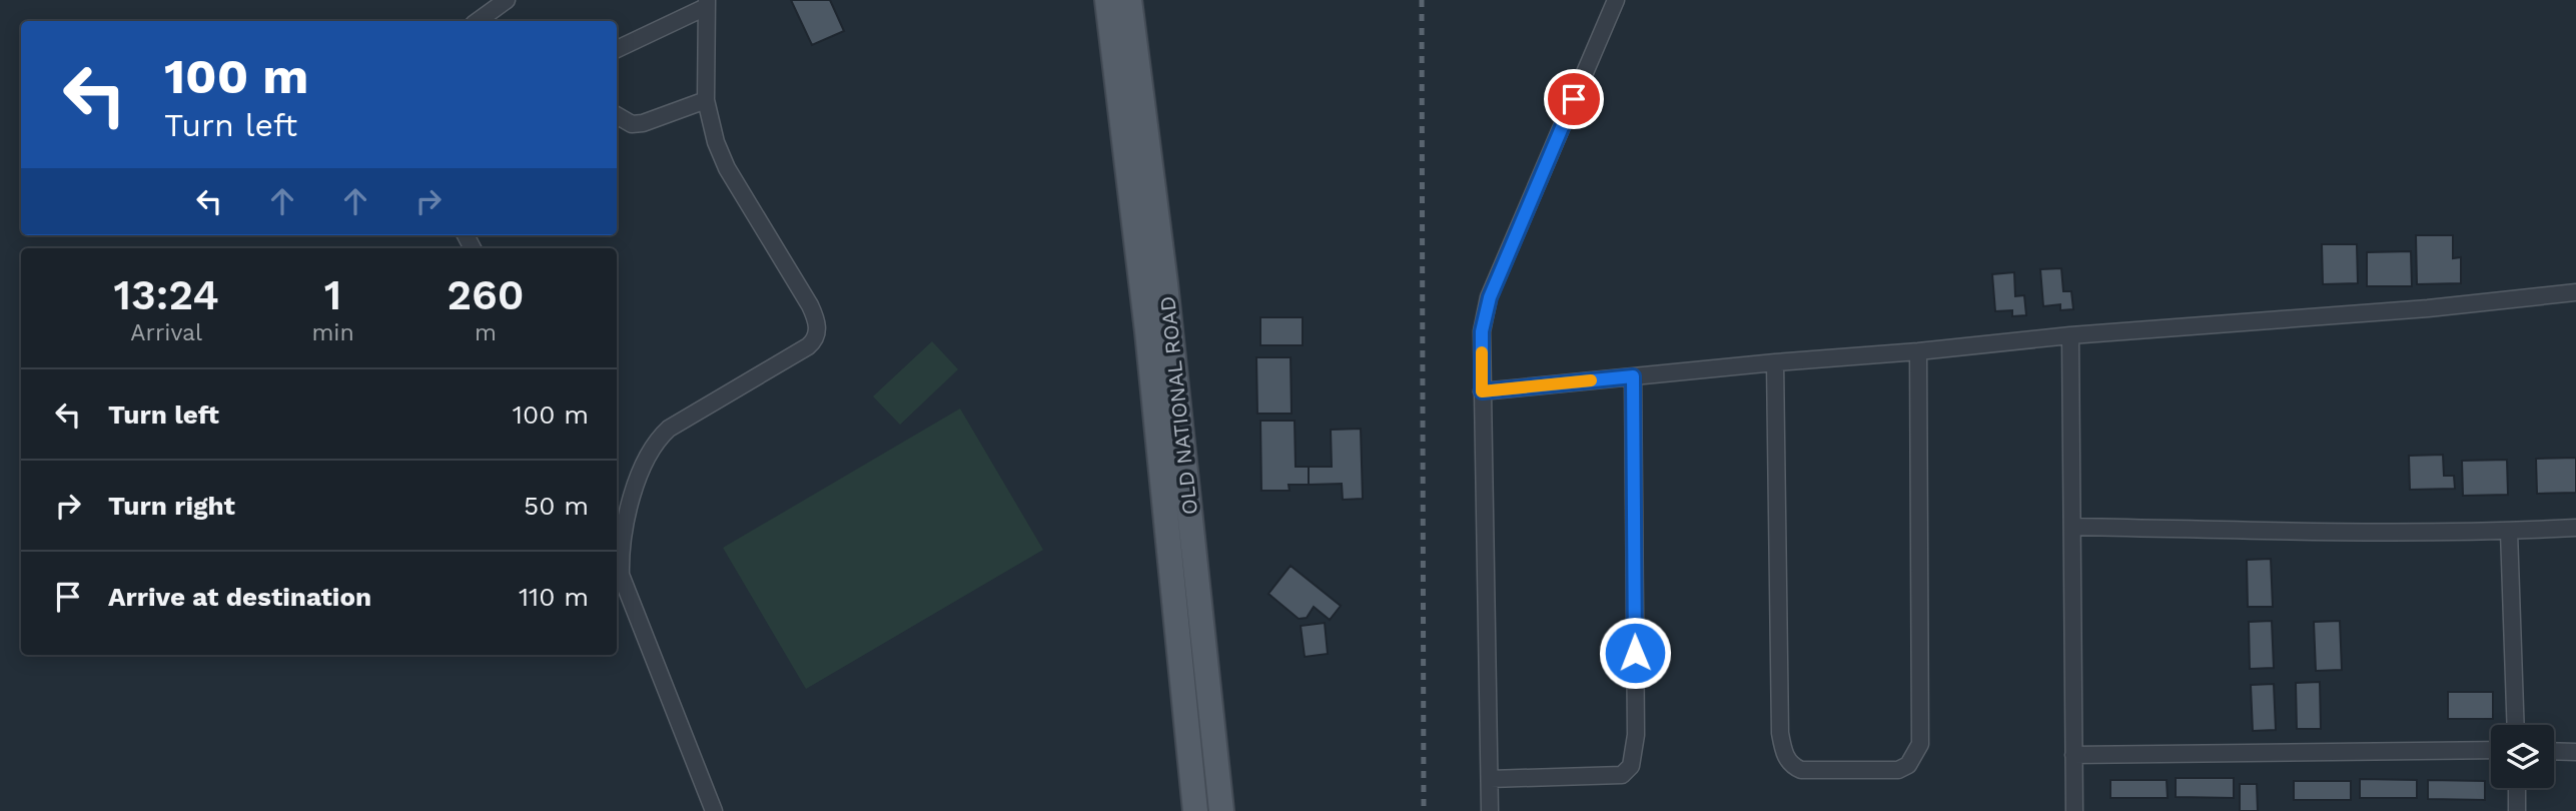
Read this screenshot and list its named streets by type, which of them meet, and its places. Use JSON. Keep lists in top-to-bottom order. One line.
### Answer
{"streets":{"main road":["OLD NATIONAL ROAD"]},"page":{"turn":["100 m","Turn left"],"eta":["13:24","Arrival","1","min","260","m"],"list":[{"name":"Turn left","value":"100 m"},{"name":"Turn right","value":"50 m"},{"name":"Arrive at destination","value":"110 m"}]}}
